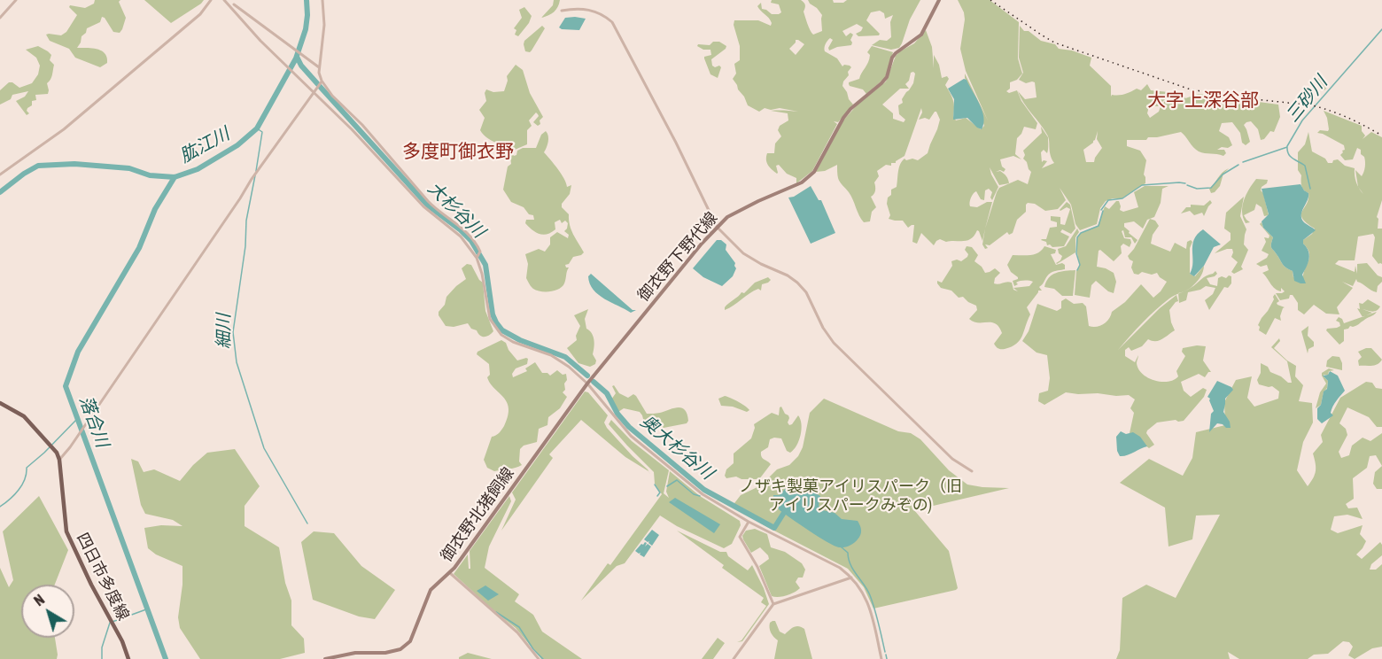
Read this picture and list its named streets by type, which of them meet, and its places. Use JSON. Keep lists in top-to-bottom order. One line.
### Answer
{"streets":{"main road":["御衣野下野代線","御衣野北猪飼線","四日市多度線"]},"crossings":[["御衣野下野代線","御衣野北猪飼線"]],"districts":["大字上深谷部","多度町御衣野"],"water":["三砂川","肱江川","大杉谷川","細川","落合川","奥大杉谷川"],"parks":["ノザキ製菓アイリスパーク（旧 アイリスパークみぞの)"],"north":"top left"}
